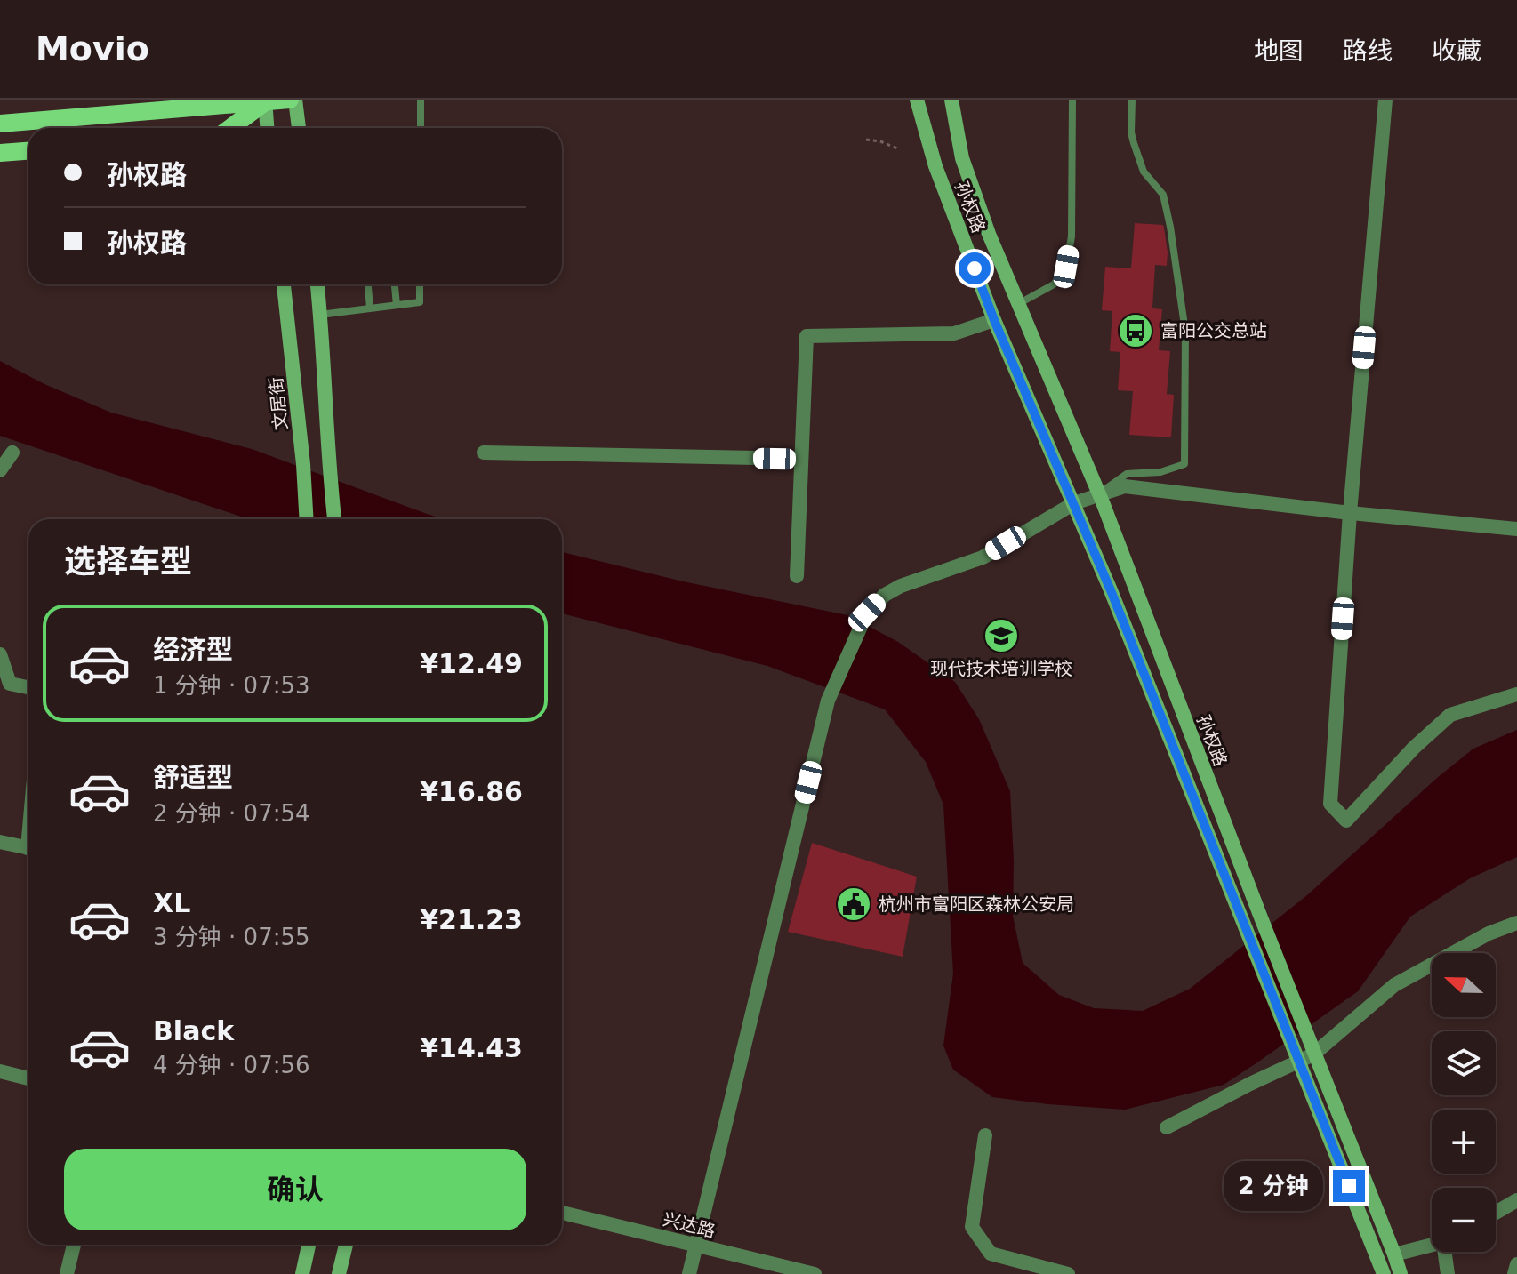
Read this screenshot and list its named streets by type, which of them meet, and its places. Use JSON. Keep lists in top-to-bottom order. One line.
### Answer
{"streets":{"main road":["孙权路","文居街"],"street":["兴达路"]},"places":{"bus stop":["富阳公交总站"],"school or university":["现代技术培训学校"],"public building":["杭州市富阳区森林公安局"]},"north":"left","page":{"header":"Movio","nav":["地图","路线","收藏"],"banner":["孙权路","孙权路"],"heading":"选择车型","list":[{"name":"经济型","note":"1 分钟 · 07:53","value":"¥12.49"},{"name":"舒适型","note":"2 分钟 · 07:54","value":"¥16.86"},{"name":"XL","note":"3 分钟 · 07:55","value":"¥21.23"},{"name":"Black","note":"4 分钟 · 07:56","value":"¥14.43"}],"map_buttons":["+","−"],"buttons":"确认","bubble":"2 分钟"}}
